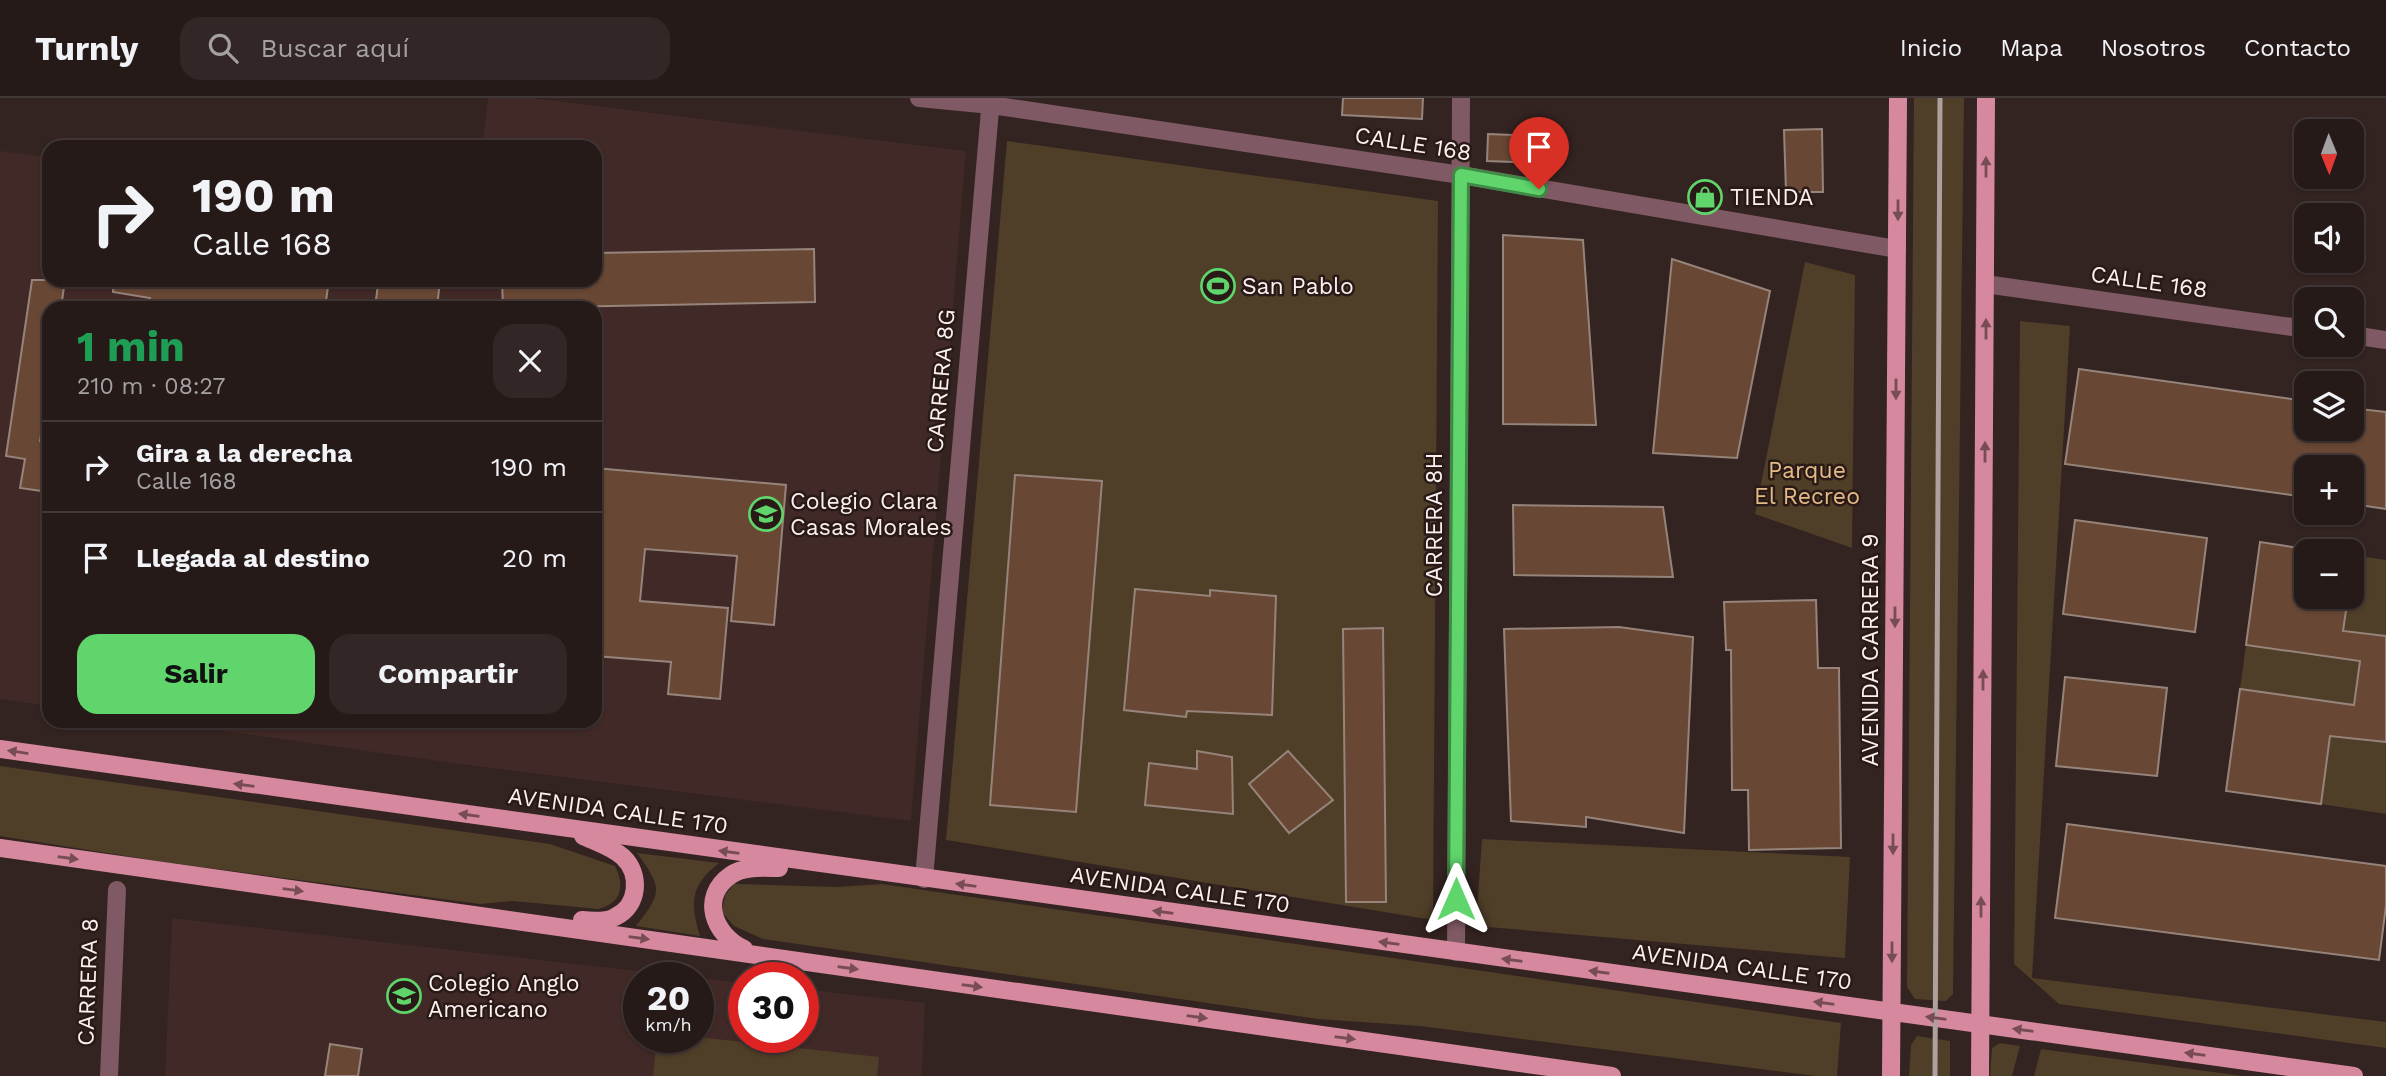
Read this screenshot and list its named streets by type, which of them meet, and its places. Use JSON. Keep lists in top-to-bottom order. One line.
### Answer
{"streets":{"main road":["AVENIDA CARRERA 9","AVENIDA CALLE 170"],"street":["CALLE 168","CARRERA 8G","CARRERA 8H","CARRERA 8"]},"crossings":[["CALLE 168","CARRERA 8G"],["CALLE 168","CARRERA 8H"],["CALLE 168","AVENIDA CARRERA 9"],["CARRERA 8G","AVENIDA CALLE 170"],["CARRERA 8H","AVENIDA CALLE 170"],["AVENIDA CARRERA 9","AVENIDA CALLE 170"]],"parks":["Parque El Recreo"],"places":{"shop":["TIENDA"],"sports":["San Pablo"],"school or university":["Colegio Clara Casas Morales","Colegio Anglo Americano"]},"north":"bottom","page":{"header":"Turnly","search":"Buscar aquí","nav":["Inicio","Mapa","Nosotros","Contacto"],"map_buttons":["+","−"],"turn":["190 m","Calle 168"],"heading":["1 min","210 m · 08:27"],"list":[{"name":"Gira a la derecha","note":"Calle 168","value":"190 m"},{"name":"Llegada al destino","value":"20 m"}],"buttons":["Salir","Compartir"],"speed":"20 km/h","limit":"30"}}
